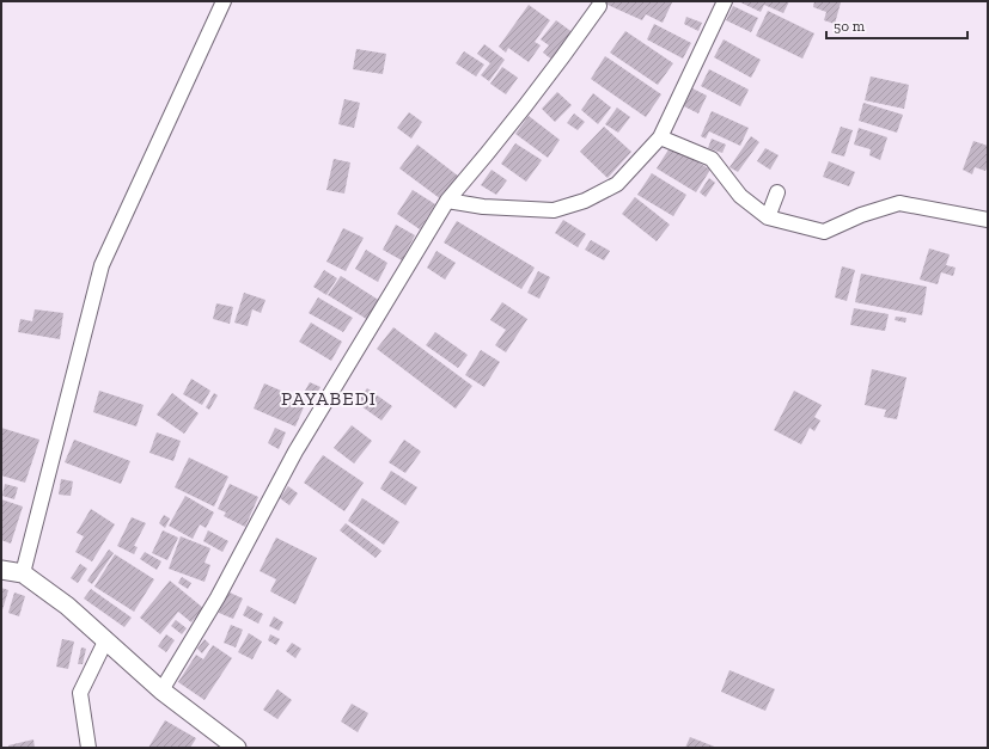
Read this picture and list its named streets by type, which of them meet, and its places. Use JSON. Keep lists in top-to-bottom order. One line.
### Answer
{"districts":["PAYABEDI"],"scale_bar":"50 m"}
